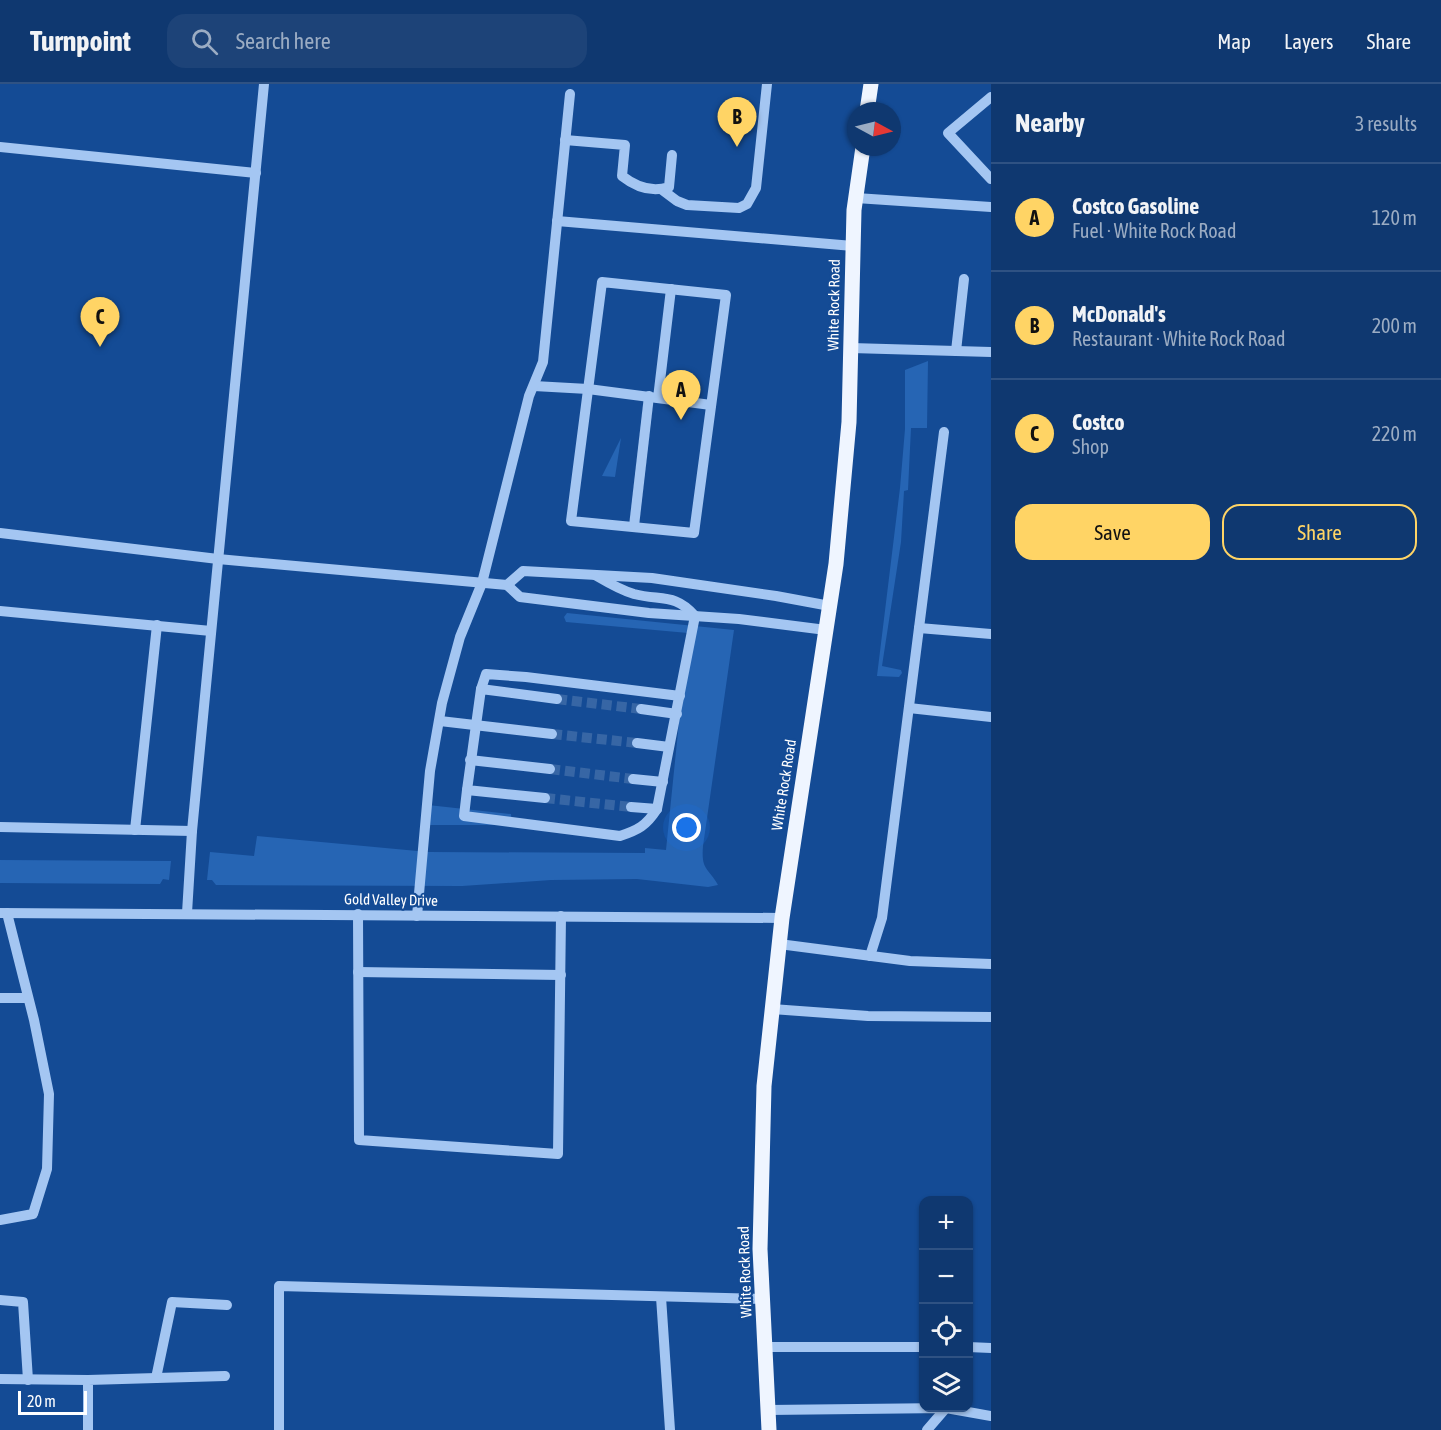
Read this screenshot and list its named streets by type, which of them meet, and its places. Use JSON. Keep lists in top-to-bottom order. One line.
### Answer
{"streets":{"main road":["White Rock Road"],"street":["Gold Valley Drive"]},"crossings":[["White Rock Road","Gold Valley Drive"]],"scale_bar":"20 m","north":"right","page":{"header":"Turnpoint","search":"Search here","nav":["Map","Layers","Share"],"heading":["Nearby","3 results"],"pins":["B","C","A"],"list":[{"mark":"A","name":"Costco Gasoline","note":"Fuel · White Rock Road","value":"120 m"},{"mark":"B","name":"McDonald's","note":"Restaurant · White Rock Road","value":"200 m"},{"mark":"C","name":"Costco","note":"Shop","value":"220 m"}],"buttons":["Save","Share"],"map_buttons":["+","−"],"scale":"20 m"}}
